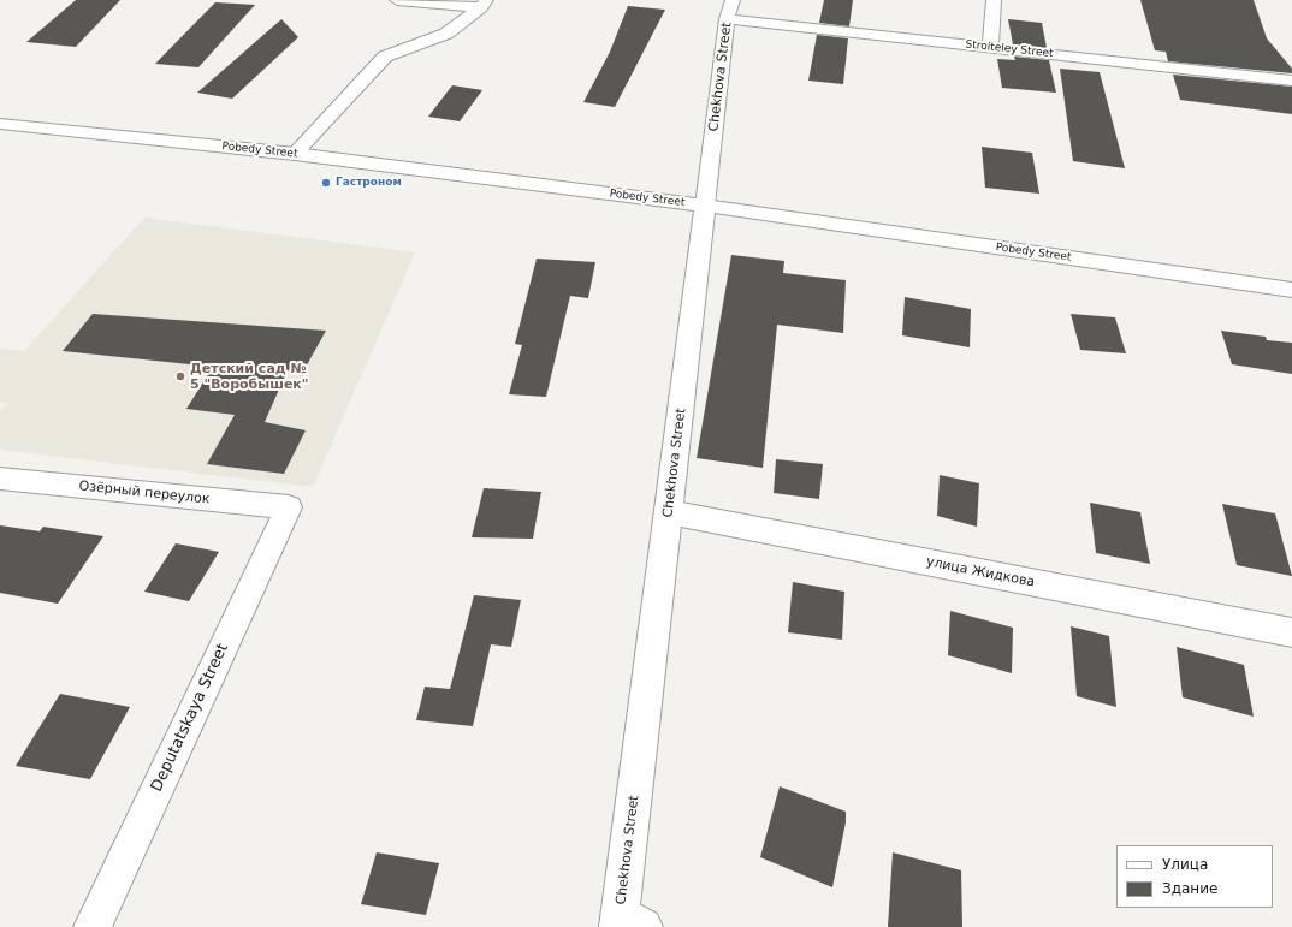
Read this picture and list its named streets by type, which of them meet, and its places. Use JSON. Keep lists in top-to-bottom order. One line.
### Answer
{"streets":{"street":["Stroiteley Street","Chekhova Street","Pobedy Street","Озёрный переулок","улица Жидкова","Deputatskaya Street"]},"crossings":[["Stroiteley Street","Chekhova Street"],["Chekhova Street","Pobedy Street"],["Chekhova Street","улица Жидкова"],["Озёрный переулок","Deputatskaya Street"]],"places":["Гастроном","Детский сад № 5 \"Воробышек\""],"legend":["Улица","Здание"]}
